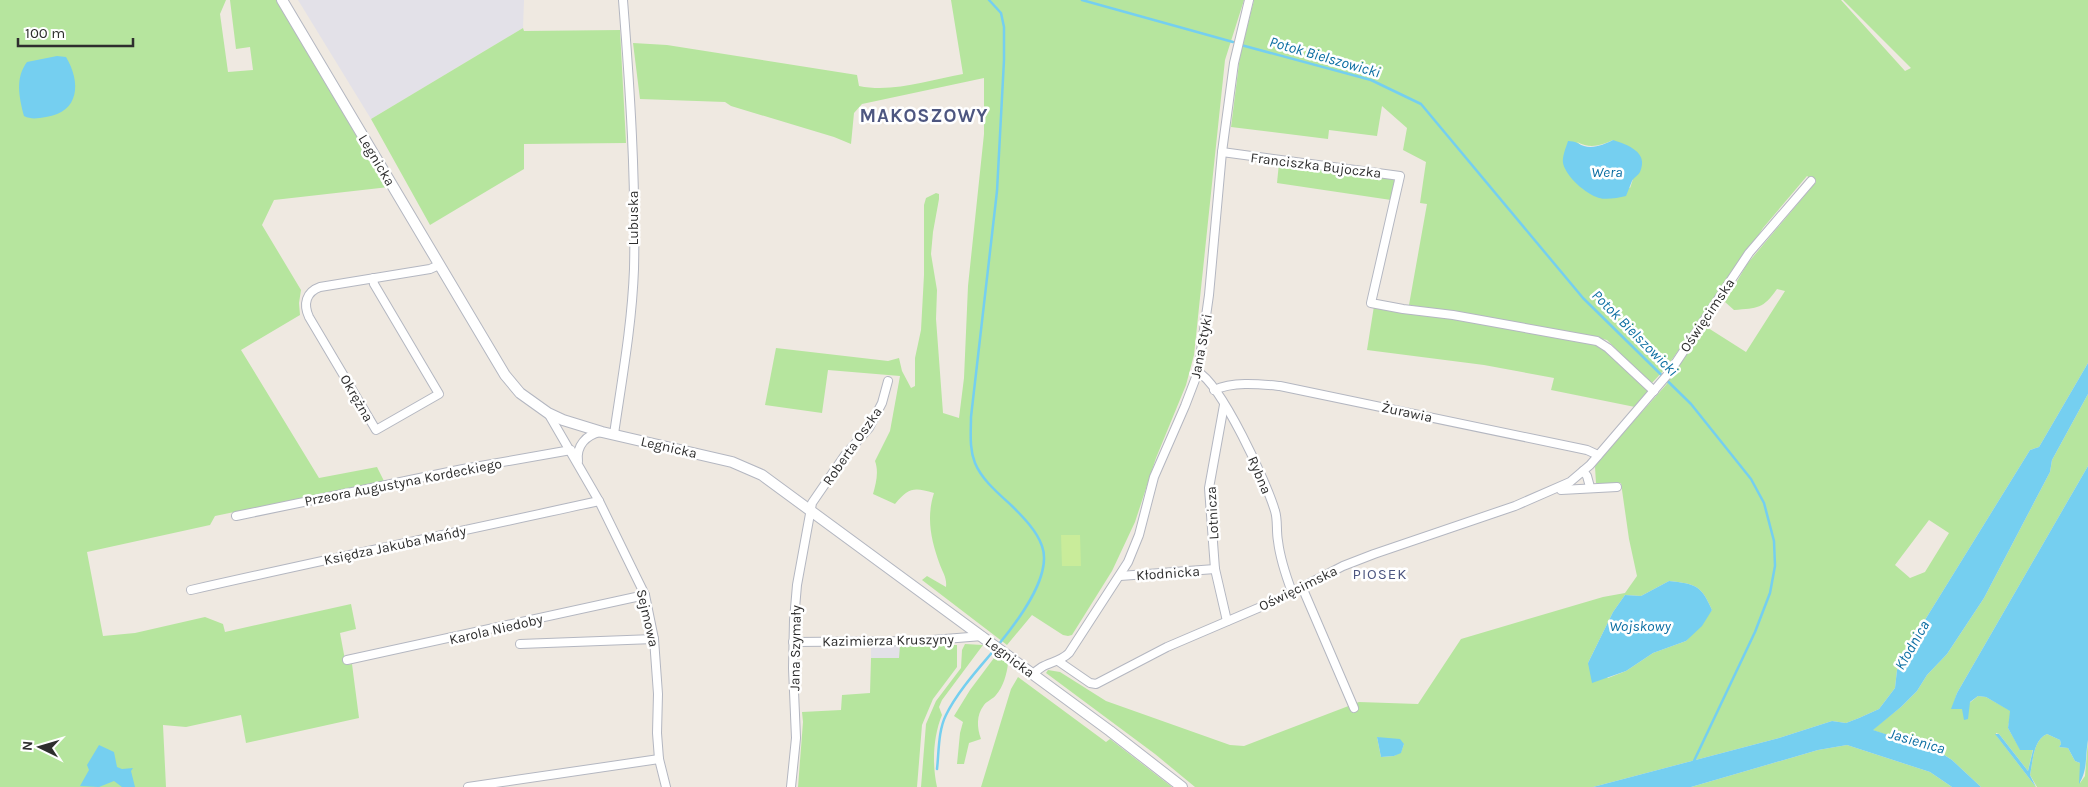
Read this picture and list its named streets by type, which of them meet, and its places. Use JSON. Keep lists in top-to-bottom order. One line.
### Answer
{"streets":{"main road":["Legnicka"],"street":["Franciszka Bujoczka","Lubuska","Oświęcimska","Jana Styki","Okrężna","Żurawia","Roberta Oszka","Rybna","Przeora Augustyna Kordeckiego","Lotnicza","Księdza Jakuba Mańdy","Kłodnicka","Sejmowa","Karola Niedoby","Kazimierza Kruszyny","Jana Szymały"]},"crossings":[["Legnicka","Lubuska"],["Legnicka","Jana Styki"],["Legnicka","Okrężna"],["Legnicka","Roberta Oszka"],["Legnicka","Sejmowa"],["Legnicka","Kazimierza Kruszyny"],["Legnicka","Jana Szymały"],["Franciszka Bujoczka","Oświęcimska"],["Franciszka Bujoczka","Jana Styki"],["Oświęcimska","Jana Styki"],["Oświęcimska","Żurawia"],["Oświęcimska","Rybna"],["Oświęcimska","Lotnicza"],["Jana Styki","Rybna"],["Jana Styki","Kłodnicka"],["Żurawia","Rybna"],["Roberta Oszka","Jana Szymały"],["Rybna","Lotnicza"],["Przeora Augustyna Kordeckiego","Sejmowa"],["Lotnicza","Kłodnicka"],["Księdza Jakuba Mańdy","Sejmowa"],["Sejmowa","Karola Niedoby"],["Kazimierza Kruszyny","Jana Szymały"]],"districts":["MAKOSZOWY","PIOSEK"],"water":["Potok Bielszowicki","Wera","Wojskowy","Kłodnica","Jasienica"],"scale_bar":"100 m","north":"left"}
